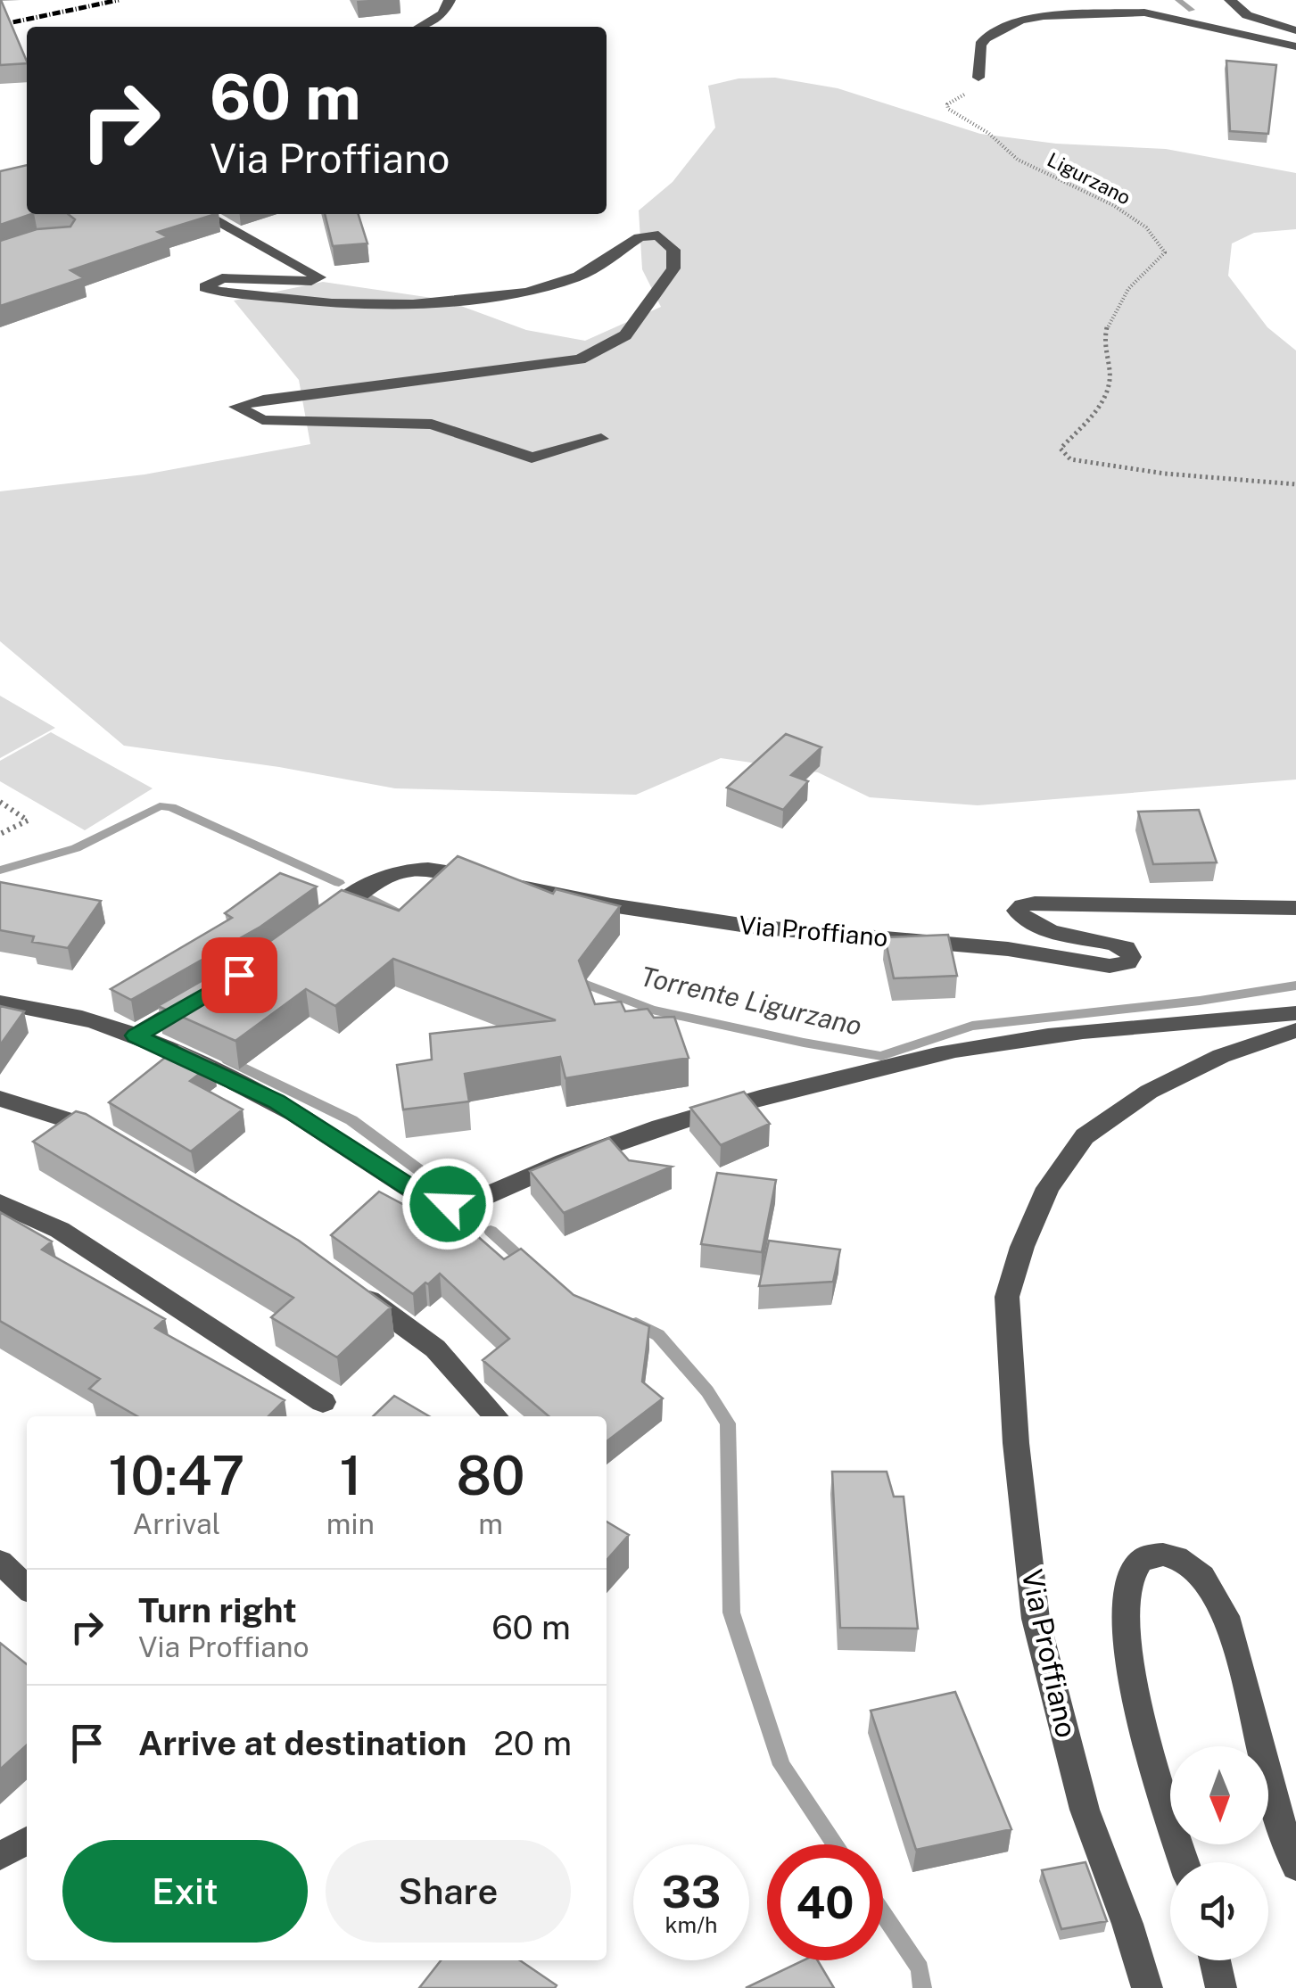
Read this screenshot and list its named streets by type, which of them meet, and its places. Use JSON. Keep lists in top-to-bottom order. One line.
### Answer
{"streets":{"street":["Via Proffiano"],"path":["Ligurzano"]},"water":["Torrente Ligurzano"],"north":"bottom","page":{"turn":["60 m","Via Proffiano"],"eta":["10:47","Arrival","1","min","80","m"],"list":[{"name":"Turn right","note":"Via Proffiano","value":"60 m"},{"name":"Arrive at destination","value":"20 m"}],"buttons":["Exit","Share"],"speed":"33 km/h","limit":"40"}}
